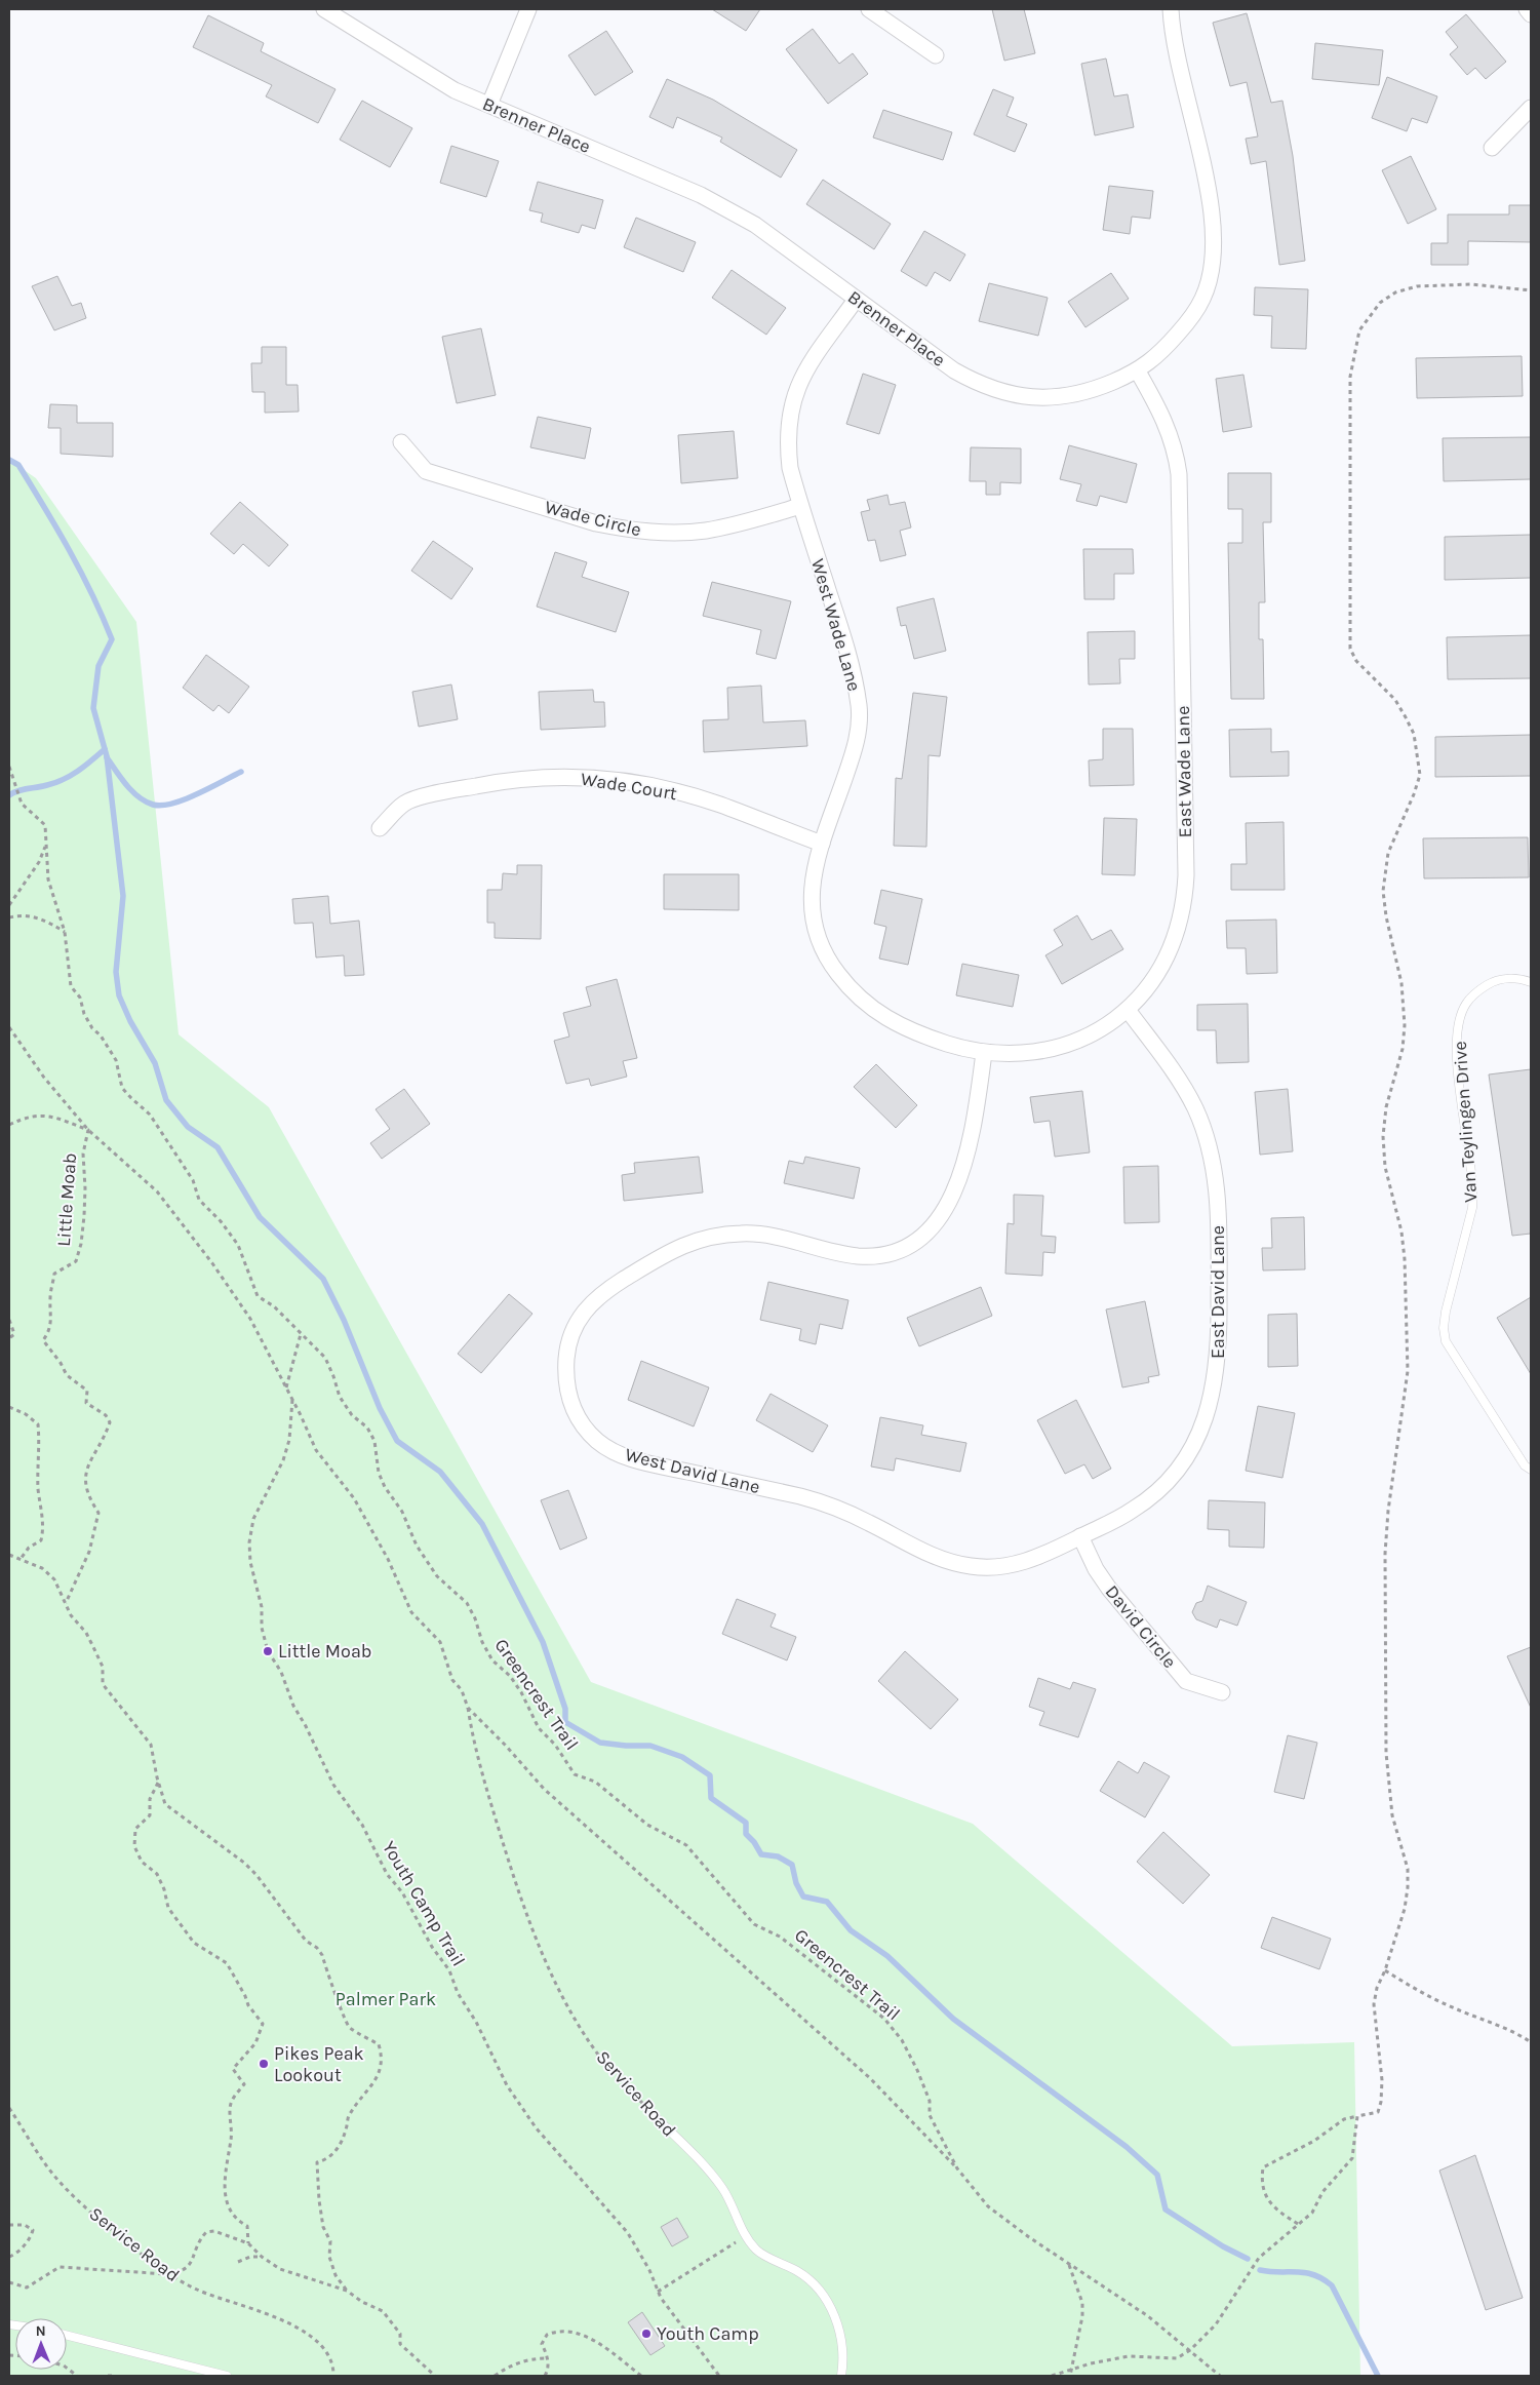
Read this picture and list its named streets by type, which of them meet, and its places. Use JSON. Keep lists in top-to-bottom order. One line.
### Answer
{"streets":{"street":["Brenner Place","Wade Circle","West Wade Lane","East Wade Lane","Wade Court","East David Lane","West David Lane","David Circle"],"lane":["Van Teylingen Drive","Service Road"],"path":["Little Moab","Greencrest Trail","Youth Camp Trail"]},"crossings":[["Brenner Place","West Wade Lane"],["Brenner Place","East Wade Lane"],["Wade Circle","West Wade Lane"],["West Wade Lane","East Wade Lane"],["West Wade Lane","Wade Court"],["West Wade Lane","West David Lane"],["East Wade Lane","East David Lane"],["East Wade Lane","West David Lane"],["East David Lane","West David Lane"],["East David Lane","David Circle"],["West David Lane","David Circle"]],"parks":["Palmer Park"],"places":["Little Moab","Pikes Peak Lookout","Youth Camp"],"north":"top"}
